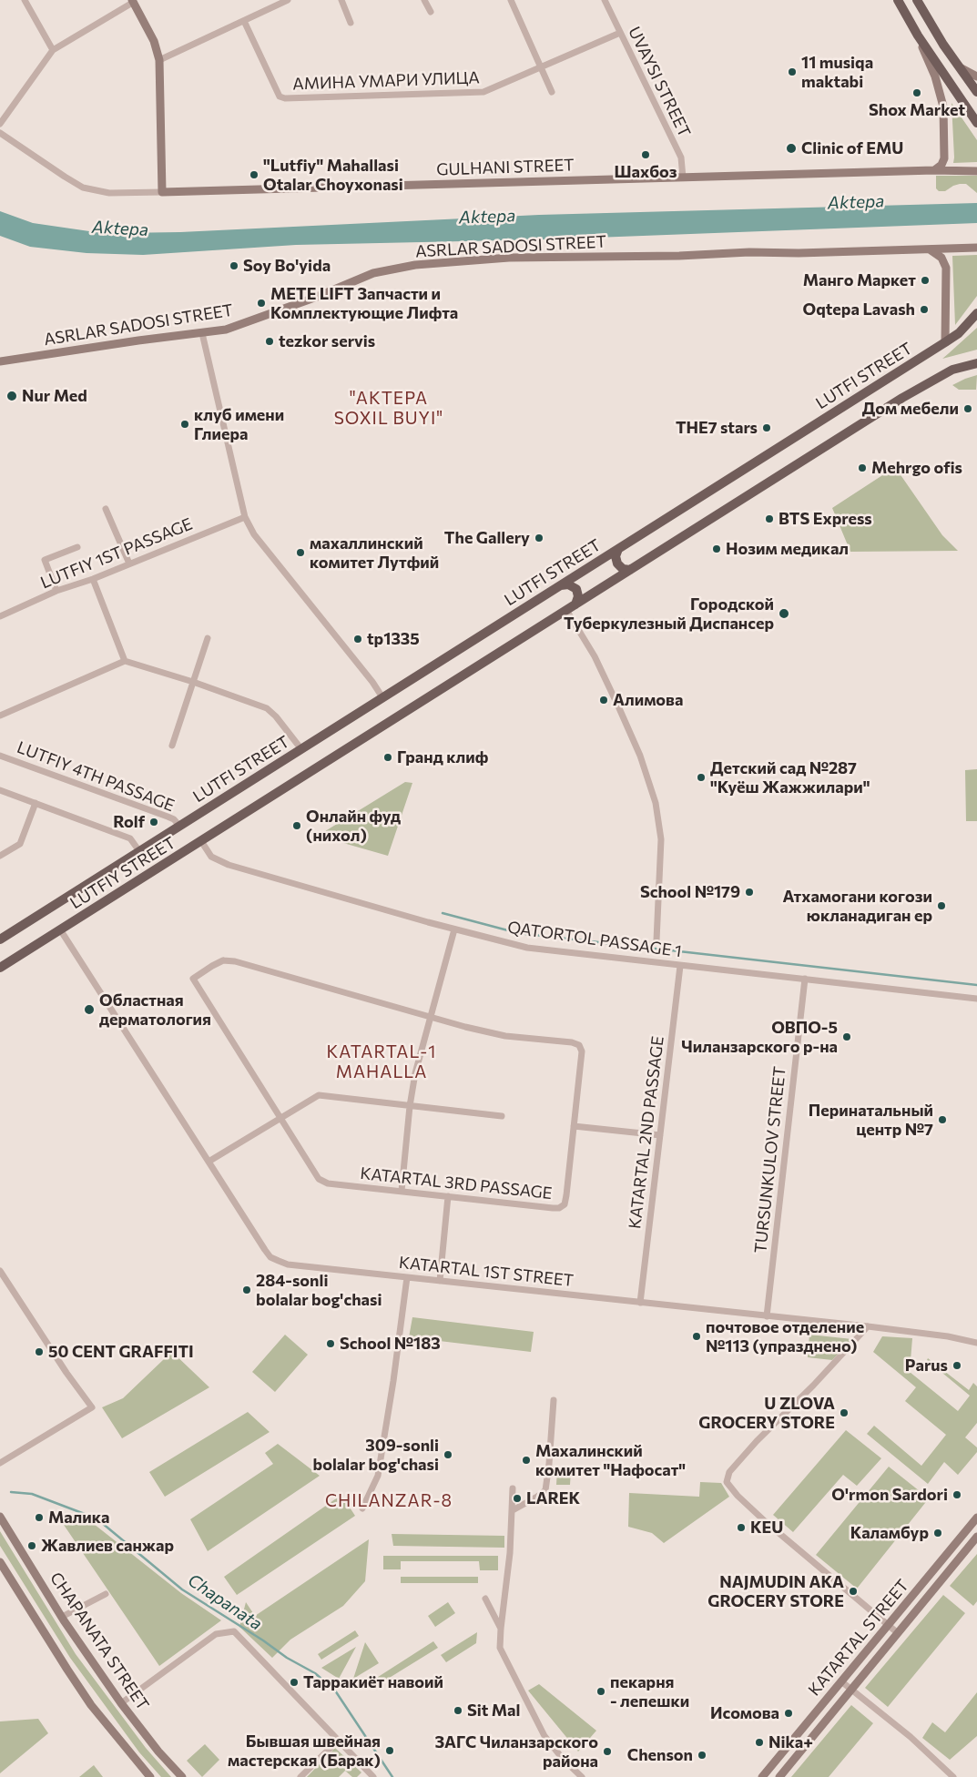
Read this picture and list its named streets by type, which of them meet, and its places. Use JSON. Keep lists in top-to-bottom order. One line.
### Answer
{"streets":{"main road":["LUTFI STREET","LUTFIY STREET"],"street":["АМИНА УМАРИ УЛИЦА","UVAYSI STREET","GULHANI STREET","ASRLAR SADOSI STREET","LUTFIY 1ST PASSAGE","LUTFIY 4TH PASSAGE","QATORTOL PASSAGE 1","KATARTAL 2ND PASSAGE","TURSUNKULOV STREET","KATARTAL 3RD PASSAGE","KATARTAL 1ST STREET","KATARTAL STREET","CHAPANATA STREET"]},"crossings":[["АМИНА УМАРИ УЛИЦА","UVAYSI STREET"],["UVAYSI STREET","GULHANI STREET"],["LUTFI STREET","LUTFIY 4TH PASSAGE"],["LUTFI STREET","LUTFIY STREET"],["LUTFIY STREET","QATORTOL PASSAGE 1"],["LUTFIY STREET","KATARTAL 1ST STREET"],["QATORTOL PASSAGE 1","KATARTAL 2ND PASSAGE"],["QATORTOL PASSAGE 1","TURSUNKULOV STREET"],["KATARTAL 2ND PASSAGE","KATARTAL 1ST STREET"],["TURSUNKULOV STREET","KATARTAL 1ST STREET"]],"districts":["\"AKTEPA SOXIL BUYI\"","KATARTAL-1 MAHALLA","CHILANZAR-8"],"water":["Aktepa","Chapanata"],"places":["11 musiqa maktabi","Shox Market","Clinic of EMU","Шахбоз","\"Lutfiy\" Mahallasi Otalar Choyxonasi","Soy Bo'yida","Манго Маркет","METE LIFT Запчасти и Комплектующие Лифта","Oqtepa Lavash","tezkor servis","Nur Med","Дом мебели","клуб имени Глиера","THE7 stars","Mehrgo ofis","BTS Express","The Gallery","Нозим медикал","махаллинский комитет Лутфий","Городской Туберкулезный Диспансер","tp1335","Алимова","Гранд клиф","Детский сад №287 \"Куёш Жажжилари\"","Rolf","Онлайн фуд (нихол)","School №179","Атхамогани когози юкланадиган ер","Областная дерматология","ОВПО-5 Чиланзарского р-на","Перинатальный центр №7","284-sonli bolalar bog'chasi","почтовое отделение №113 (упразднено)","School №183","50 CENT GRAFFITI","Parus","U ZLOVA GROCERY STORE","309-sonli bolalar bog'chasi","Махалинский комитет \"Нафосат\"","O'rmon Sardori","LAREK","Малика","KEU","Каламбур","Жавлиев санжар","NAJMUDIN AKA GROCERY STORE","Тарракиёт навоий","пекарня - лепешки","Sit Mal","Исомова","Nika+","Бывшая швейная мастерская (Барак)","ЗАГС Чиланзарского района","Chenson"]}
